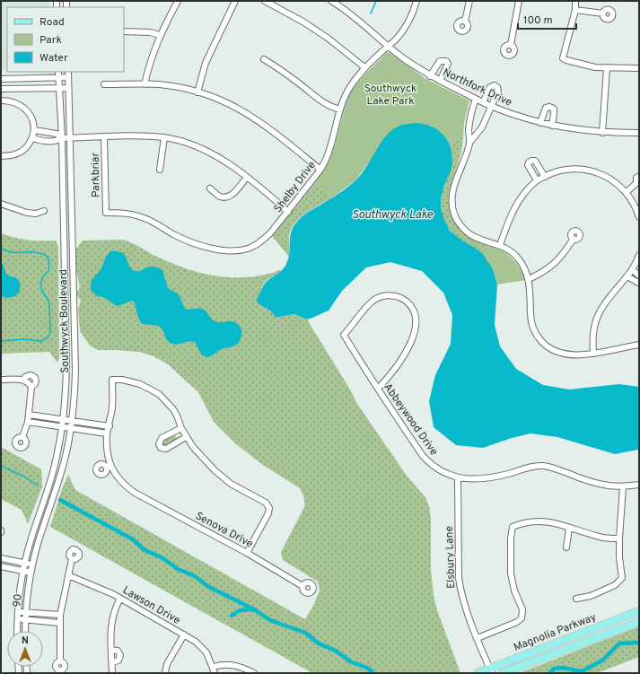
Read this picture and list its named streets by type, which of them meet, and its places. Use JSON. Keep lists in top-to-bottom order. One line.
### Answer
{"streets":{"main road":["Magnolia Parkway"],"street":["Northfork Drive","Parkbriar","Shelby Drive","Southwyck Boulevard","Abbeywood Drive","Senova Drive","Elsbury Lane","90","Lawson Drive"]},"crossings":[["Northfork Drive","Shelby Drive"],["Parkbriar","Shelby Drive"],["Southwyck Boulevard","90"],["Abbeywood Drive","Elsbury Lane"],["Elsbury Lane","Magnolia Parkway"]],"water":["Southwyck Lake"],"parks":["Southwyck Lake Park"],"legend":["Road","Park","Water"],"scale_bar":"100 m","north":"top"}
